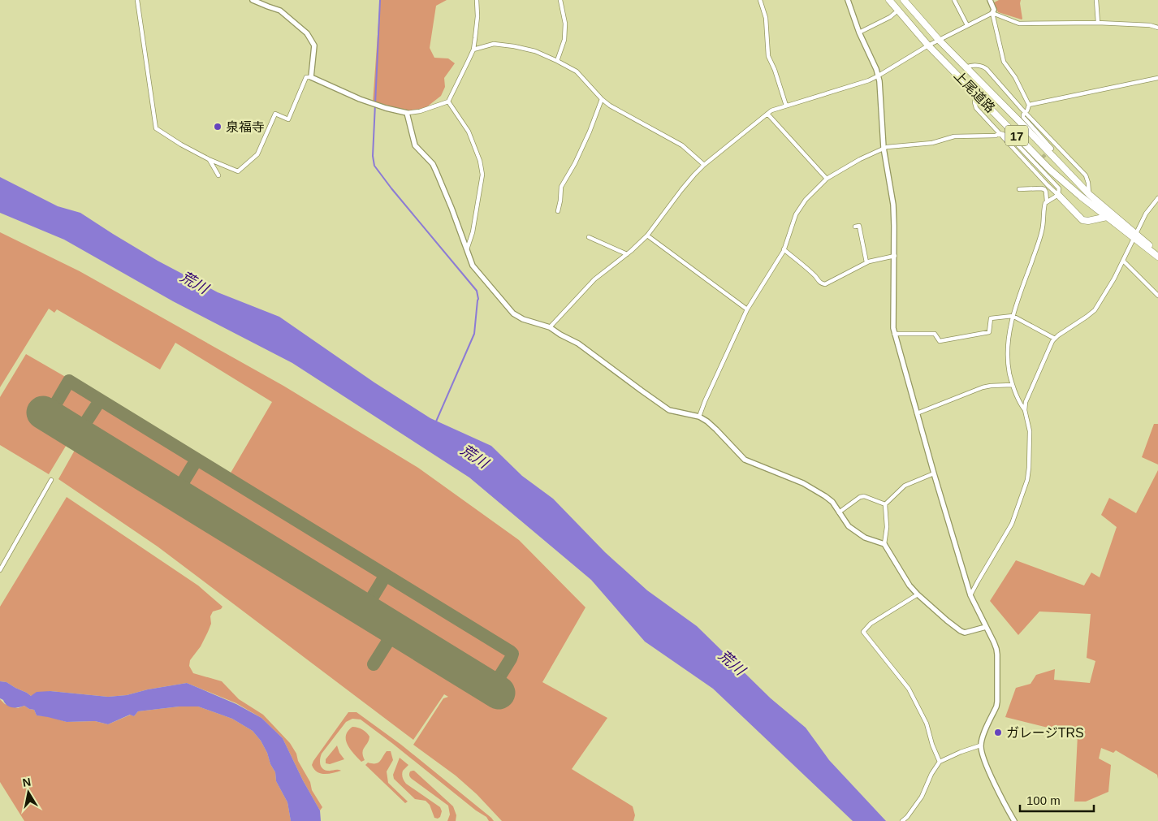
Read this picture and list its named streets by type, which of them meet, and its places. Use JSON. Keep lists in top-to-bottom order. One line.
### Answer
{"streets":{"highway":["上尾道路","17"]},"water":["荒川"],"places":["泉福寺","ガレージTRS"],"scale_bar":"100 m","north":"top"}
